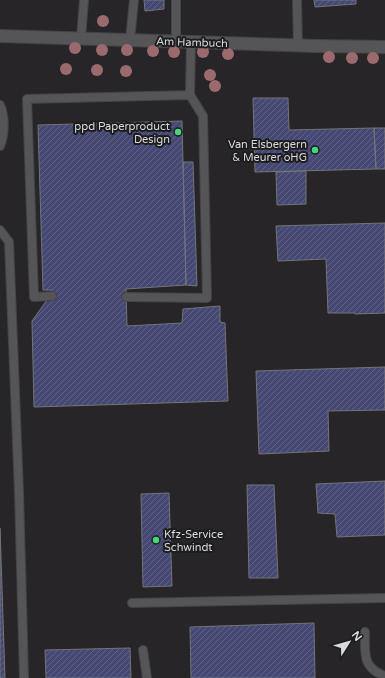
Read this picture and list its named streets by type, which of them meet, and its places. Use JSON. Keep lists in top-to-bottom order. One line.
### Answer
{"streets":{"street":["Am Hambuch"]},"places":["ppd Paperproduct Design","Van Elsbergern & Meurer oHG","Kfz-Service Schwindt"],"north":"top right"}
